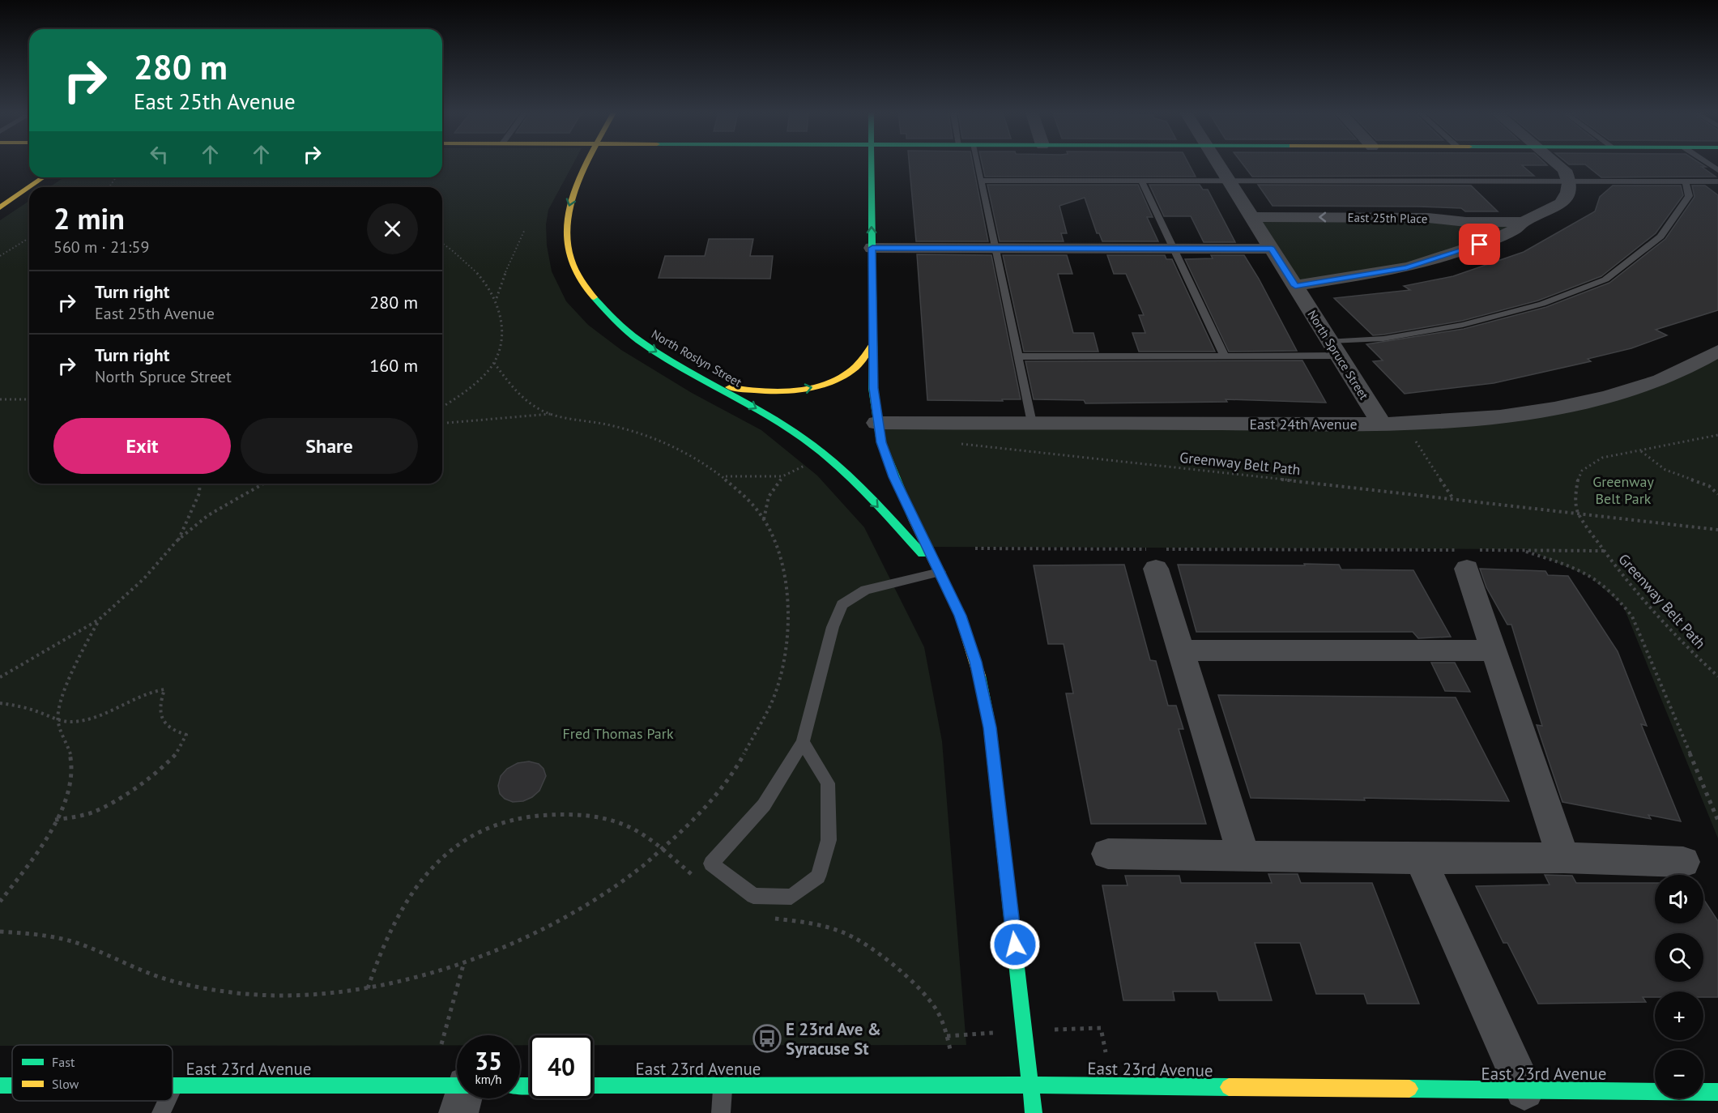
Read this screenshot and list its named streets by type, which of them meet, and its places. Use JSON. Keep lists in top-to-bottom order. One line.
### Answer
{"streets":{"street":["East 25th Place","North Spruce Street","North Roslyn Street","East 24th Avenue","East 23rd Avenue"],"path":["Greenway Belt Path"]},"crossings":[["East 25th Place","North Spruce Street"],["North Spruce Street","East 24th Avenue"]],"one_way":["North Roslyn Street"],"parks":["Greenway Belt Park","Fred Thomas Park"],"places":{"bus stop":["E 23rd Ave & Syracuse St"]},"legend":["Fast","Slow"],"page":{"turn":["280 m","East 25th Avenue"],"heading":["2 min","560 m · 21:59"],"list":[{"name":"Turn right","note":"East 25th Avenue","value":"280 m"},{"name":"Turn right","note":"North Spruce Street","value":"160 m"}],"buttons":["Exit","Share"],"map_buttons":["+","−"],"speed":"35 km/h","limit":"40"}}
